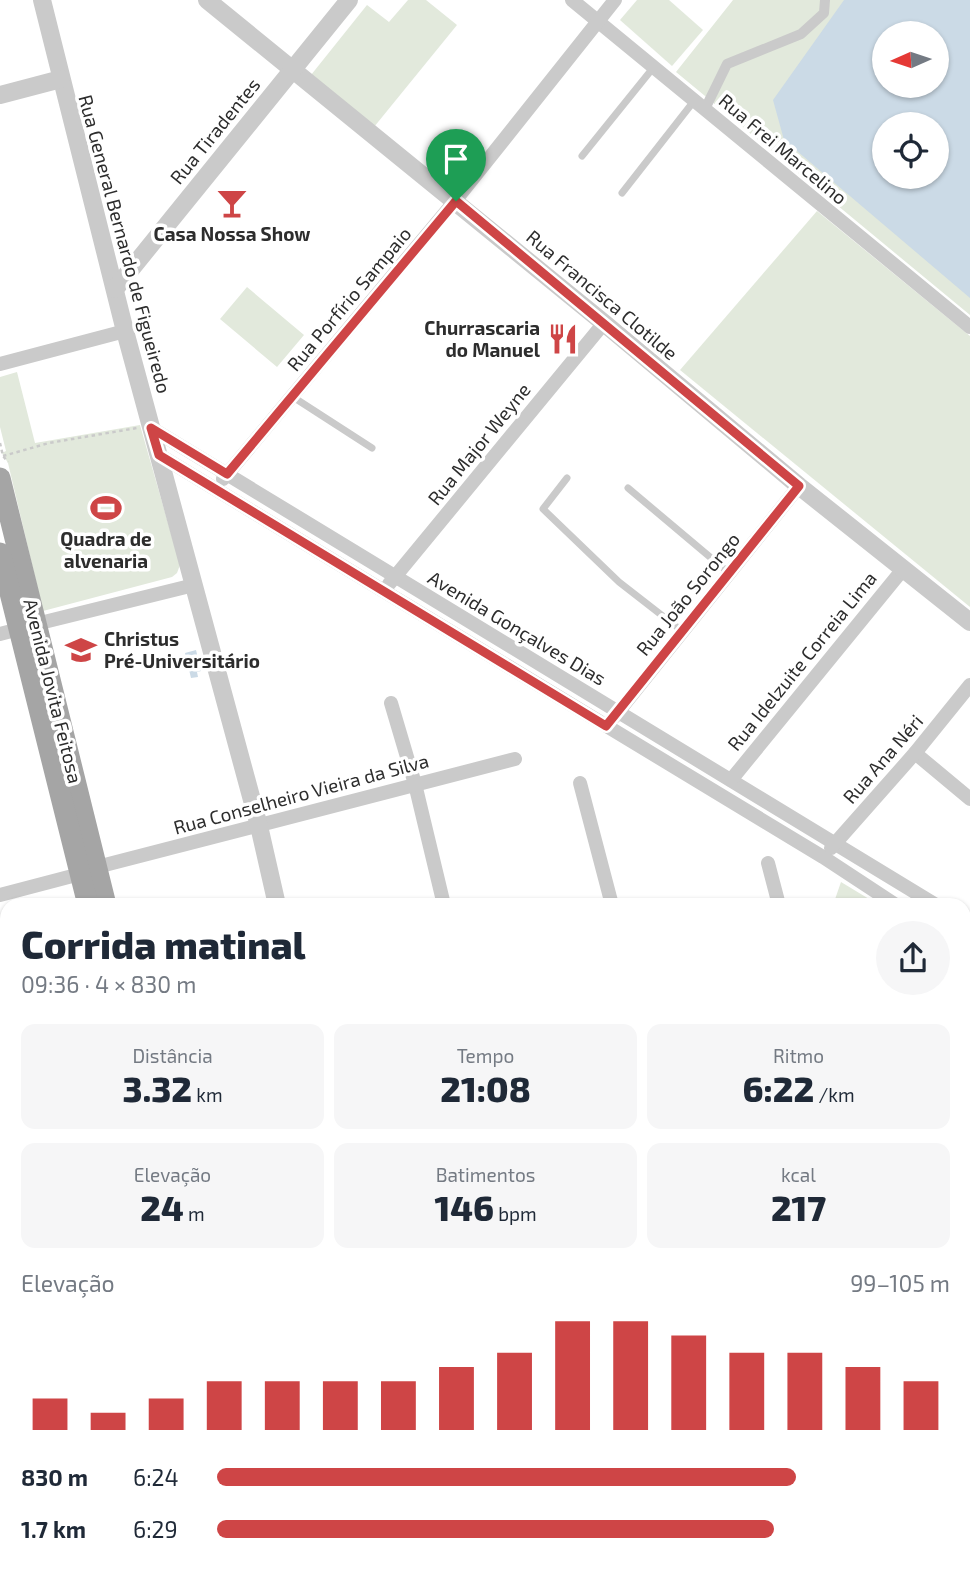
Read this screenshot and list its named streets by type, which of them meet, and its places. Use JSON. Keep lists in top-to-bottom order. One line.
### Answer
{"streets":{"main road":["Avenida Jovita Feitosa"],"street":["Rua Tiradentes","Rua Frei Marcelino","Rua General Bernardo de Figueiredo","Rua Francisca Clotilde","Rua Porfírio Sampaio","Rua Major Weyne","Rua João Sorongo","Avenida Gonçalves Dias","Rua Idelzuite Correia Lima","Rua Ana Néri","Rua Conselheiro Vieira da Silva"]},"crossings":[["Rua Tiradentes","Rua General Bernardo de Figueiredo"],["Rua Tiradentes","Rua Francisca Clotilde"],["Rua Frei Marcelino","Rua Porfírio Sampaio"],["Rua General Bernardo de Figueiredo","Avenida Gonçalves Dias"],["Rua General Bernardo de Figueiredo","Rua Conselheiro Vieira da Silva"],["Rua Francisca Clotilde","Rua Porfírio Sampaio"],["Rua Francisca Clotilde","Rua Major Weyne"],["Rua Francisca Clotilde","Rua João Sorongo"],["Rua Francisca Clotilde","Rua Idelzuite Correia Lima"],["Rua Porfírio Sampaio","Avenida Gonçalves Dias"],["Rua Major Weyne","Avenida Gonçalves Dias"],["Rua João Sorongo","Avenida Gonçalves Dias"],["Avenida Gonçalves Dias","Rua Idelzuite Correia Lima"],["Avenida Gonçalves Dias","Rua Ana Néri"],["Avenida Jovita Feitosa","Rua Conselheiro Vieira da Silva"]],"places":{"bar":["Casa Nossa Show"],"restaurant":["Churrascaria do Manuel"],"sports":["Quadra de alvenaria"],"school or university":["Christus Pré-Universitário"]},"north":"left","page":{"heading":["Corrida matinal","09:36 · 4 × 830 m"],"stats":[["Distância","3.32 km"],["Tempo","21:08"],["Ritmo","6:22 /km"],["Elevação","24 m"],["Batimentos","146 bpm"],["kcal","217"]],"chart":["Elevação","99–105 m"],"list":[{"name":"830 m","note":"6:24"},{"name":"1.7 km","note":"6:29"}]}}
